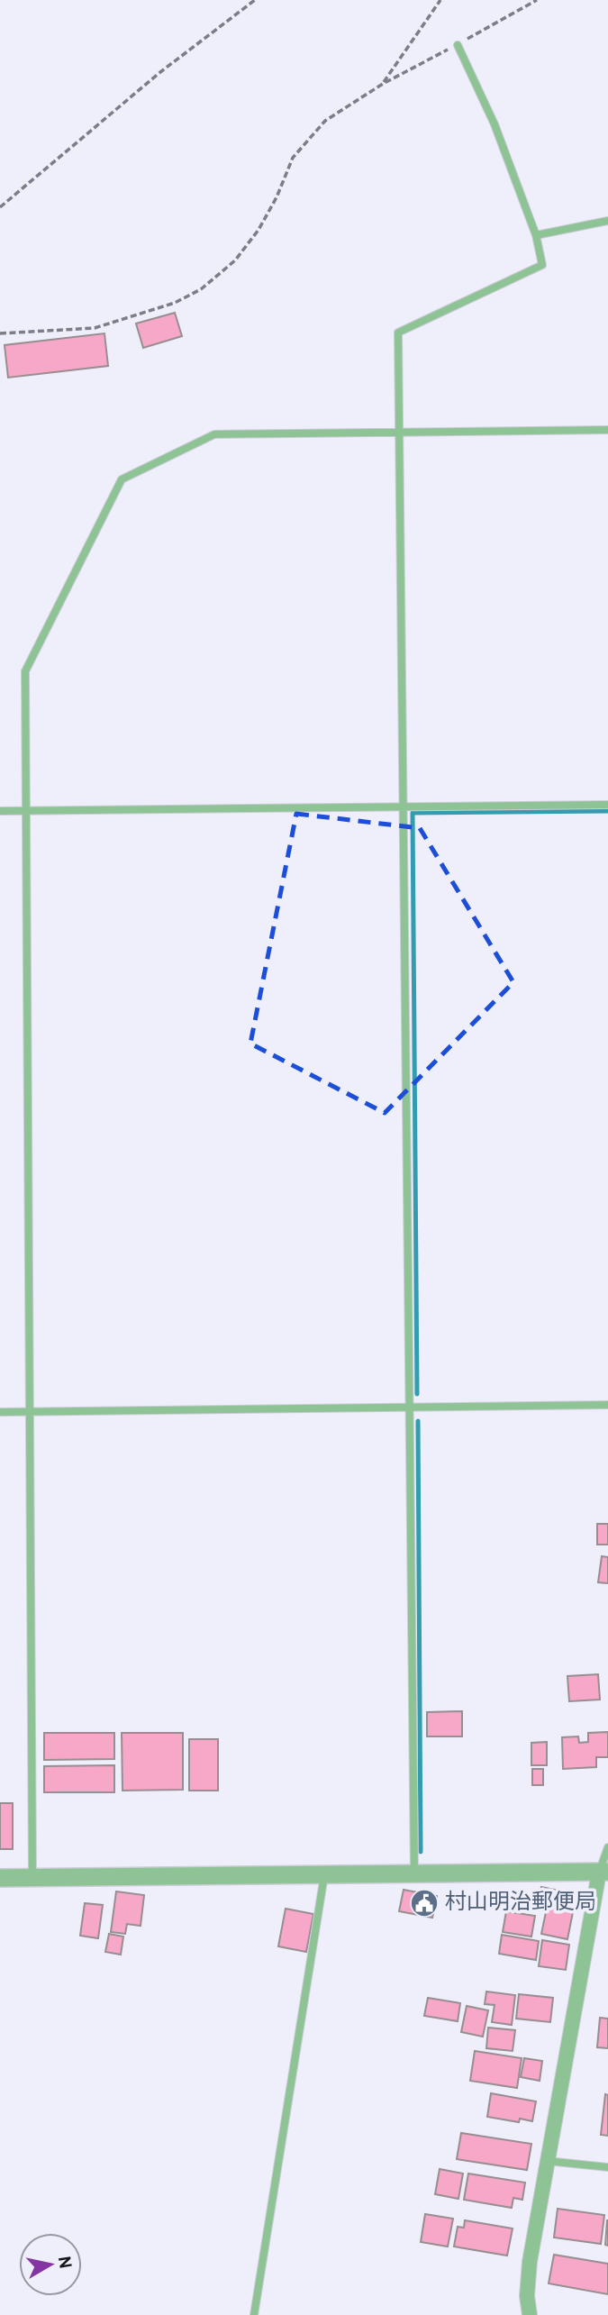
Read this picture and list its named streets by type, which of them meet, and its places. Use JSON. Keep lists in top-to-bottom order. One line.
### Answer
{"places":{"public building":["村山明治郵便局"]},"north":"right"}
